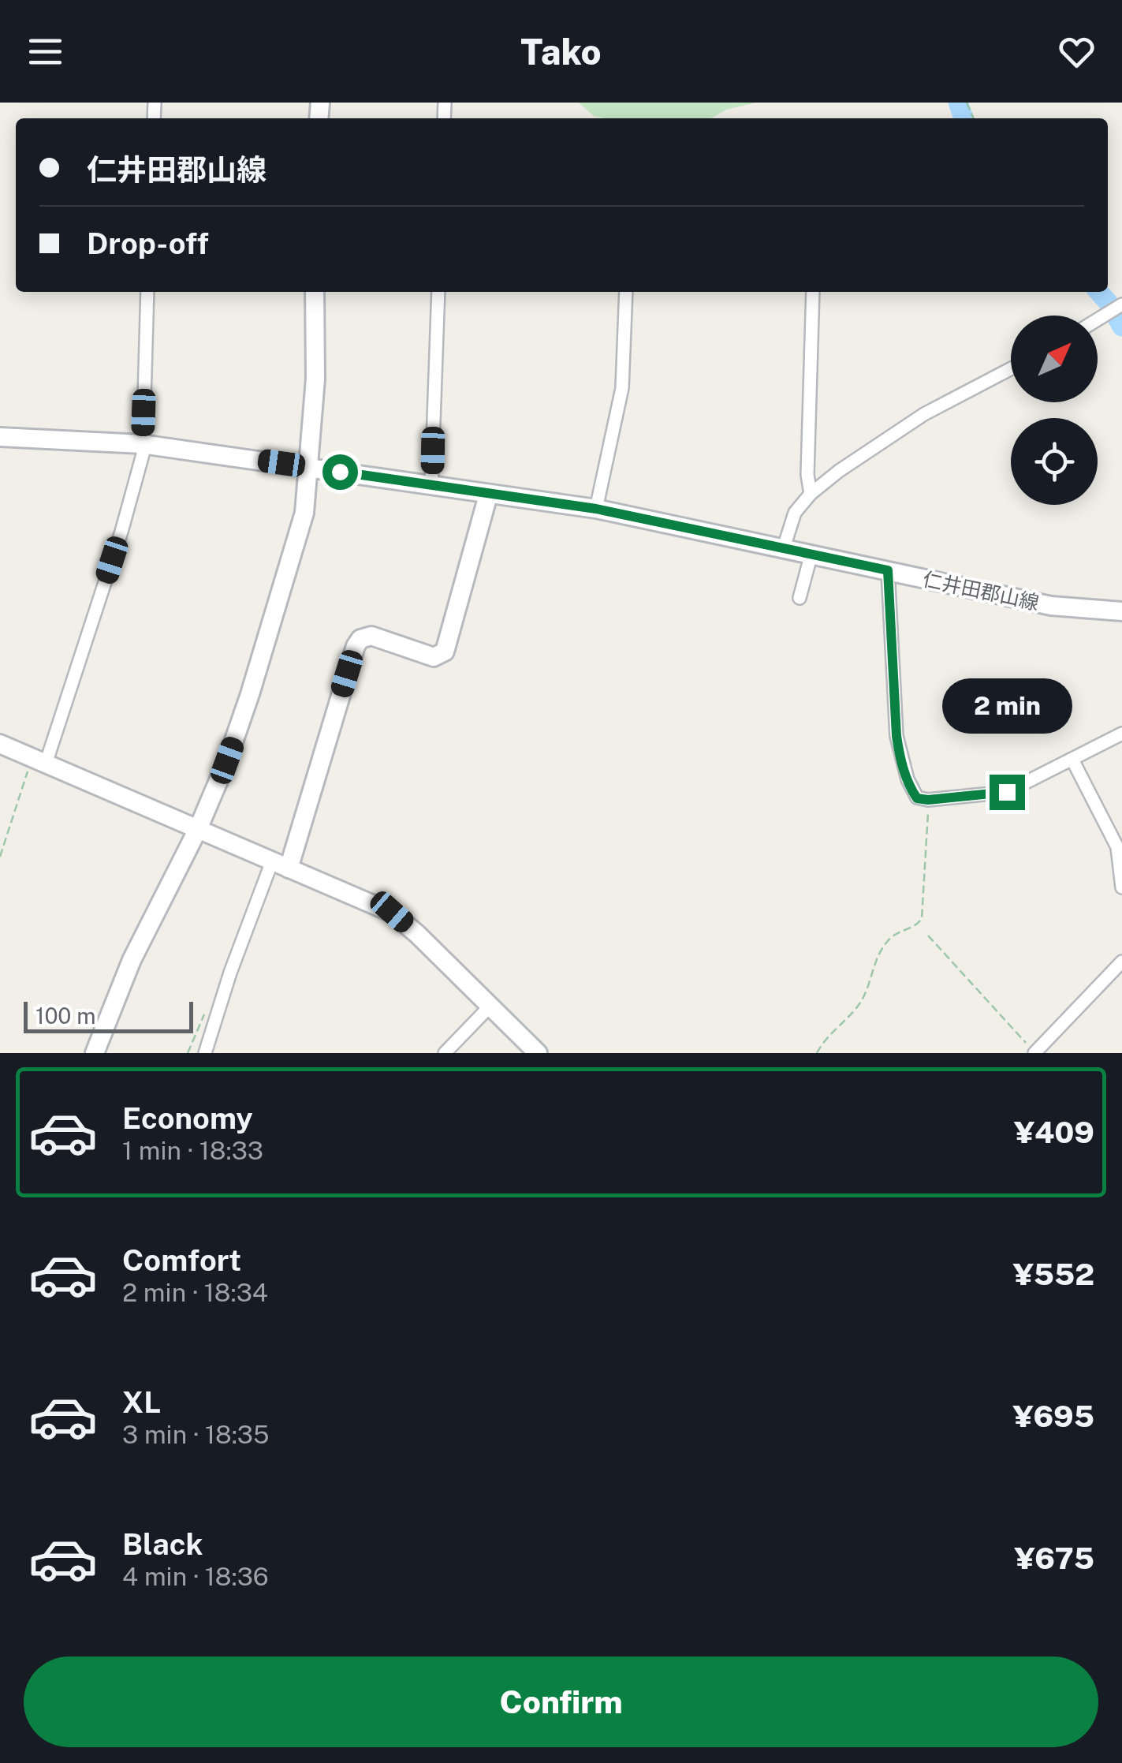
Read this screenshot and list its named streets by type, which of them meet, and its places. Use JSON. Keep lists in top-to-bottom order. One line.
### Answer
{"streets":{"street":["仁井田郡山線"]},"scale_bar":"100 m","north":"top right","page":{"header":"Tako","banner":["仁井田郡山線","Drop-off"],"bubble":"2 min","scale":"100 m","list":[{"name":"Economy","note":"1 min · 18:33","value":"¥409"},{"name":"Comfort","note":"2 min · 18:34","value":"¥552"},{"name":"XL","note":"3 min · 18:35","value":"¥695"},{"name":"Black","note":"4 min · 18:36","value":"¥675"}],"buttons":"Confirm"}}
